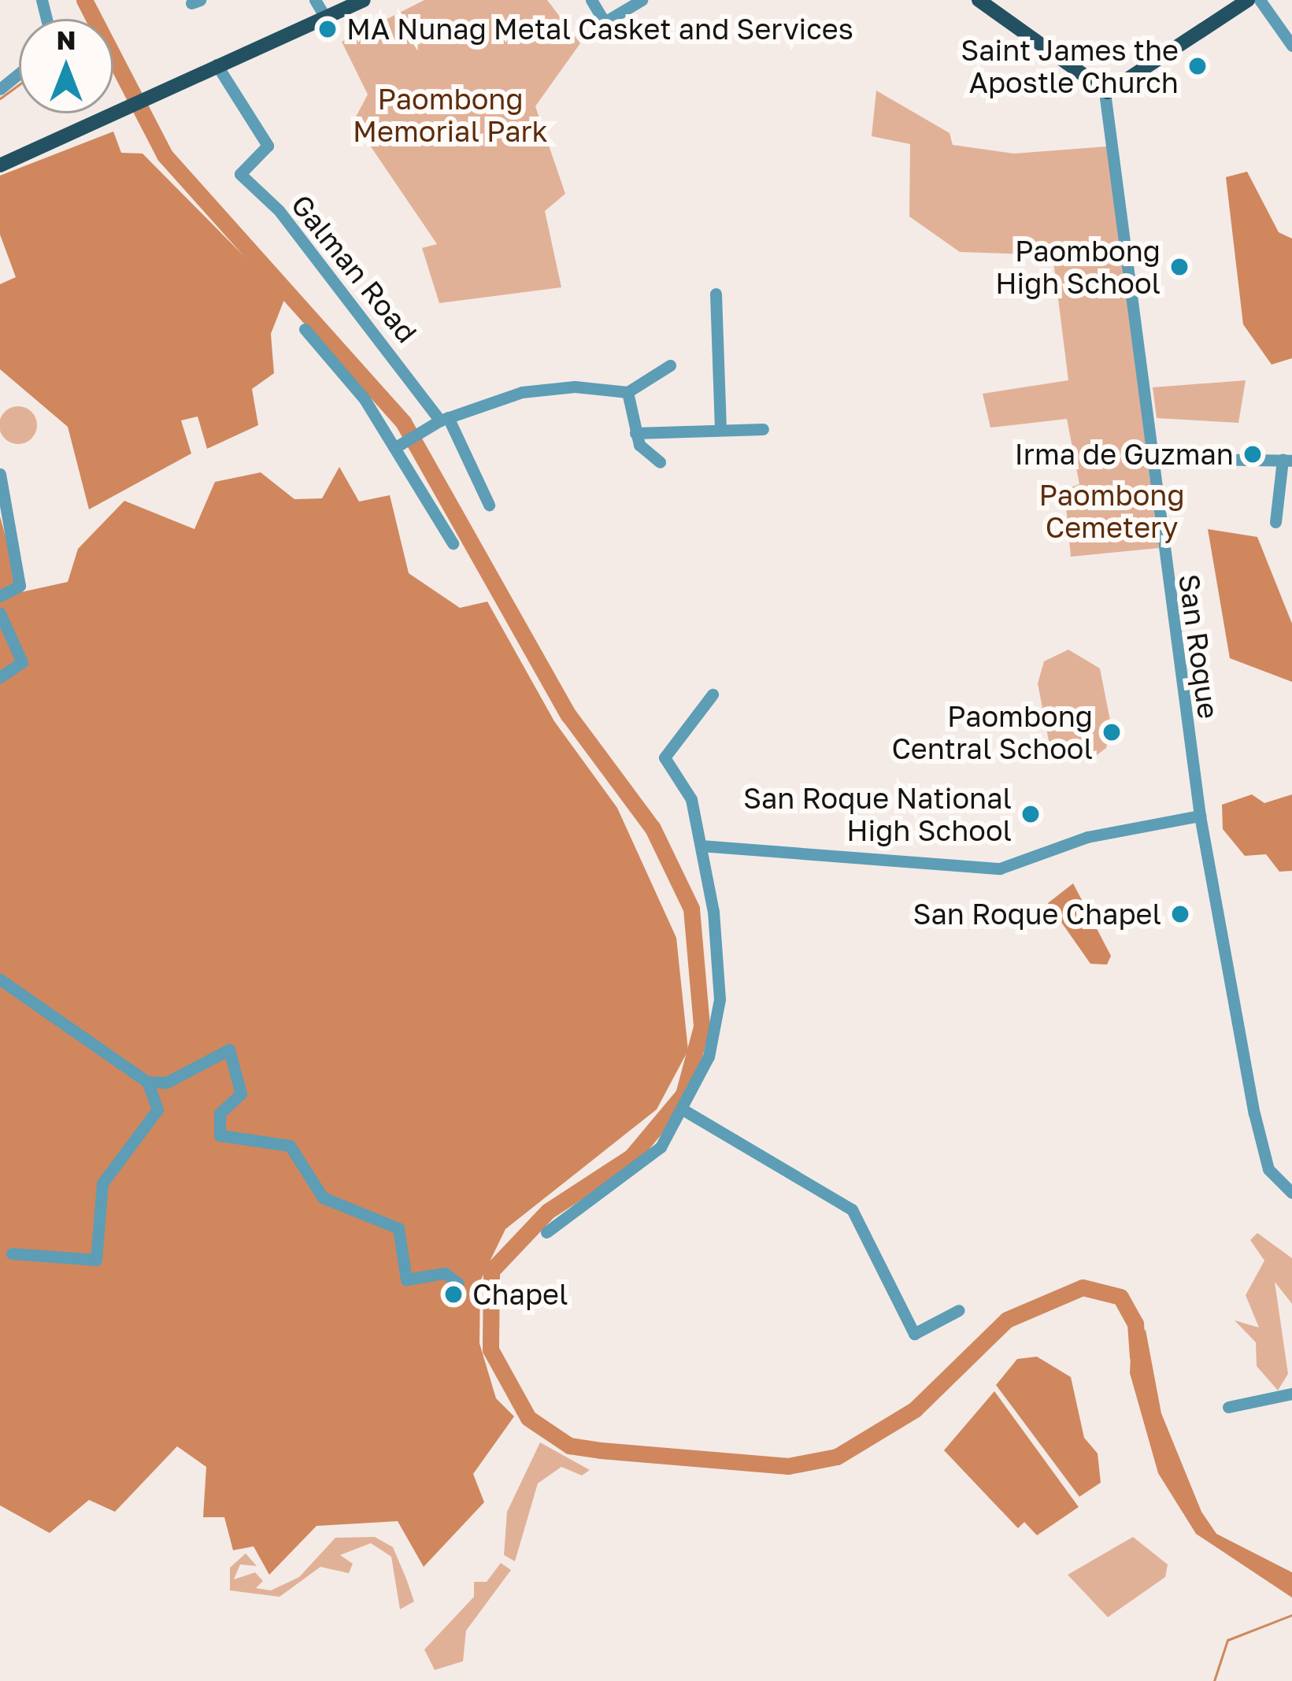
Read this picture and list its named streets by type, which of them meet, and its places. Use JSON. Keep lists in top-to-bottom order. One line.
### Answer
{"streets":{"street":["Galman Road","San Roque"]},"parks":["Paombong Memorial Park","Paombong Cemetery"],"places":["MA Nunag Metal Casket and Services","Saint James the Apostle Church","Paombong High School","Irma de Guzman","Paombong Central School","San Roque National High School","San Roque Chapel","Chapel"],"north":"top"}
